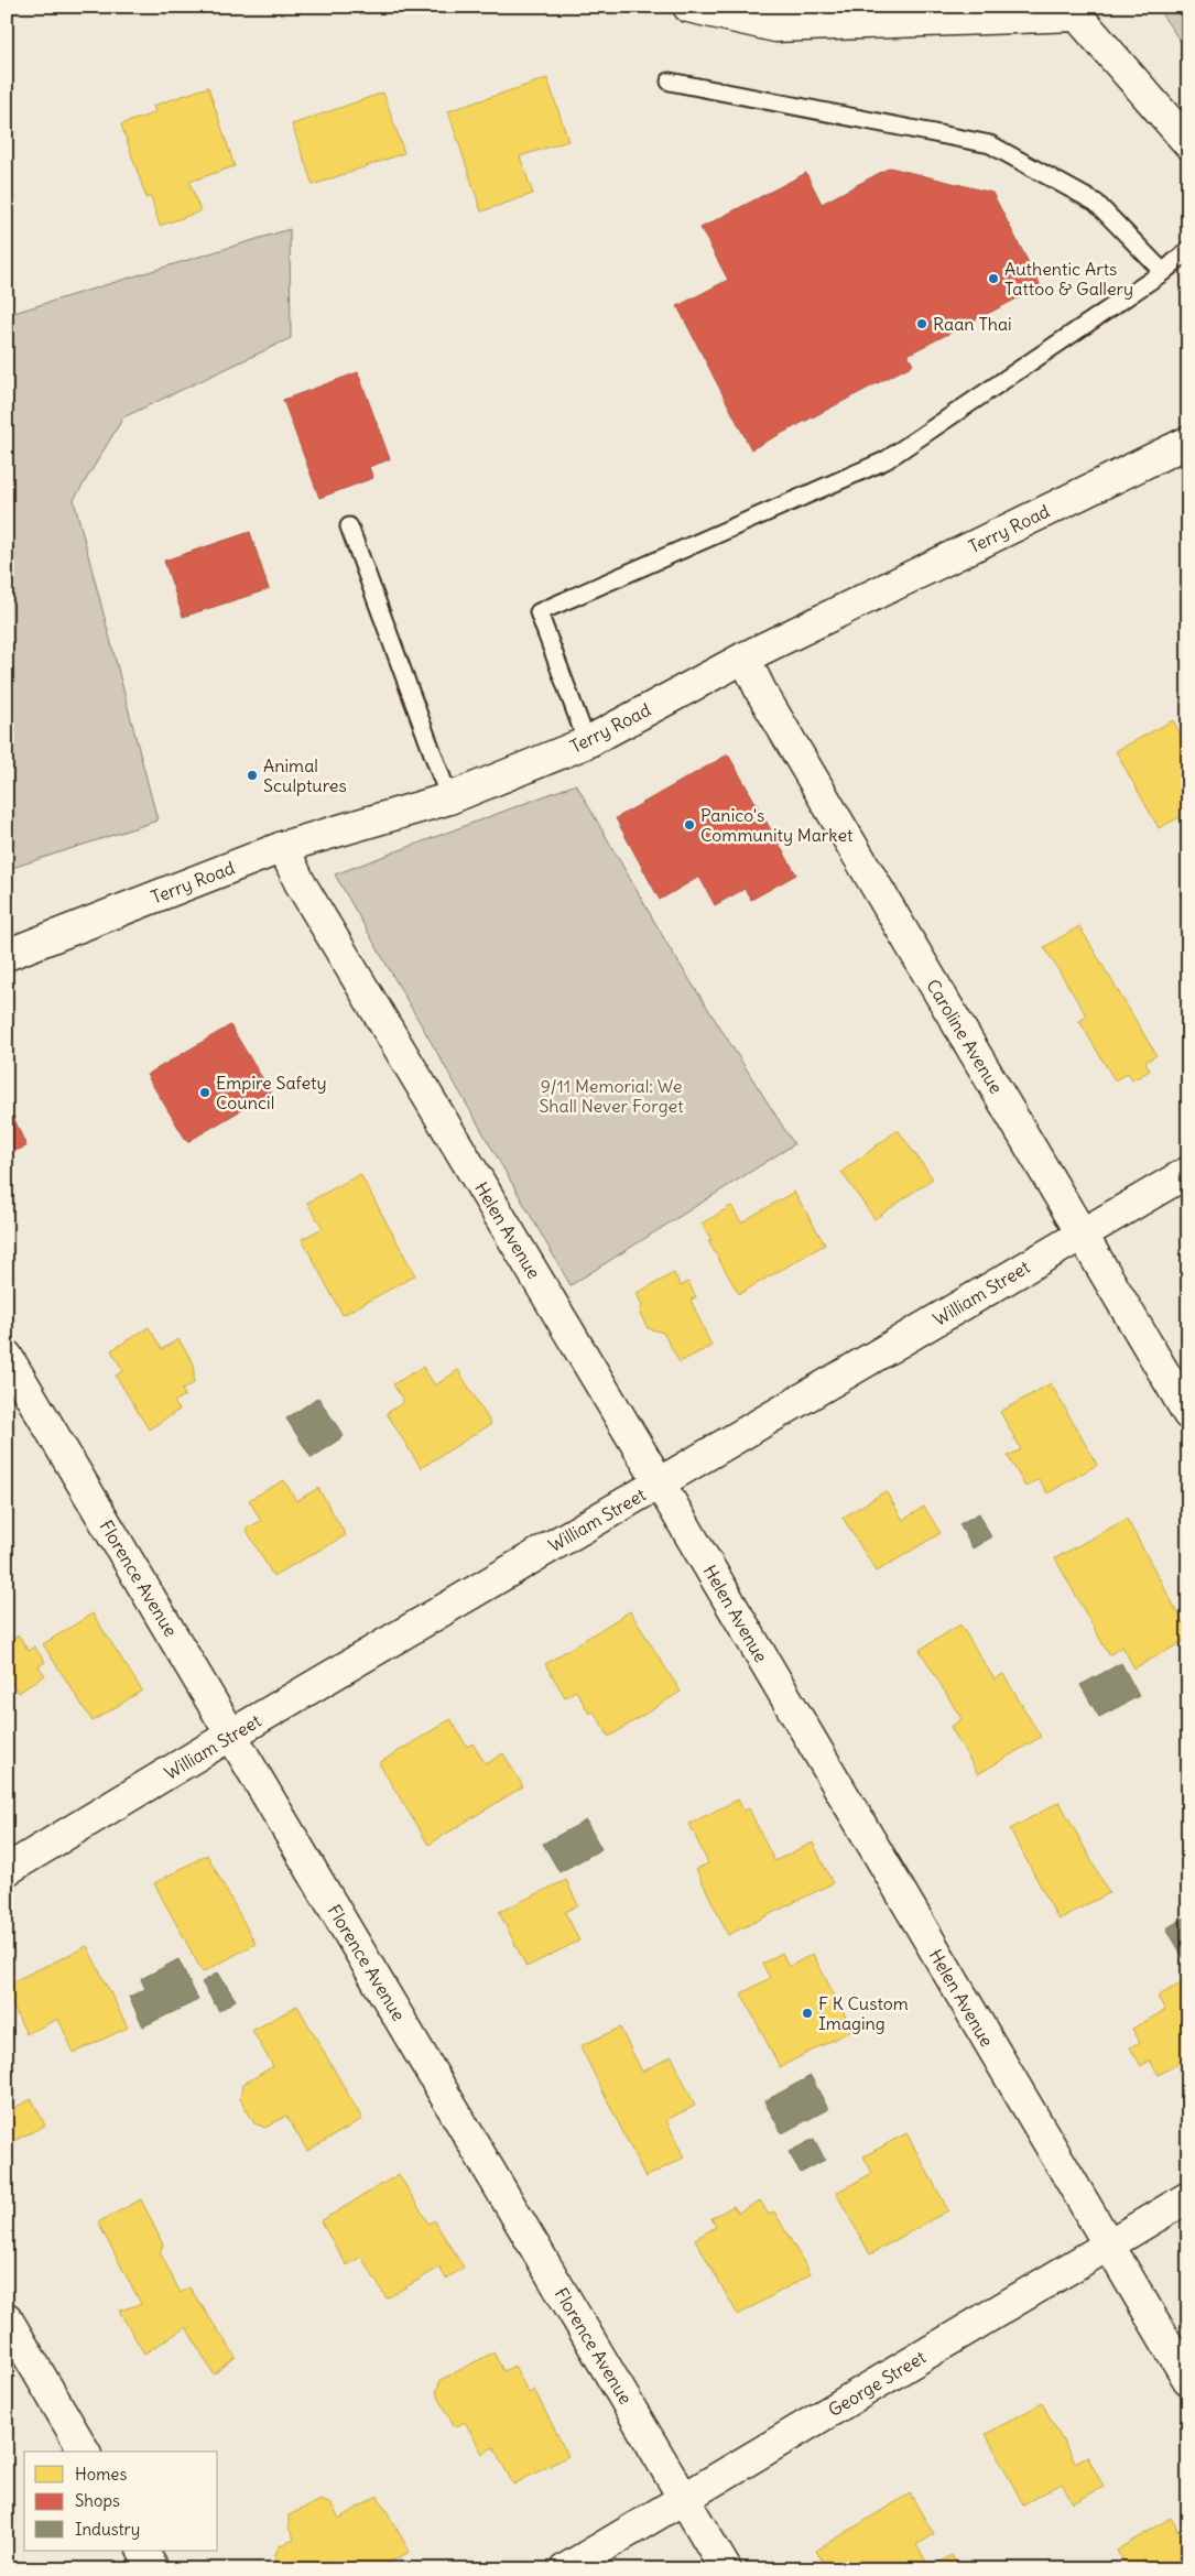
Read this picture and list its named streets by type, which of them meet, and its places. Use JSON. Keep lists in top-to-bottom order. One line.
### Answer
{"streets":{"street":["Terry Road","Caroline Avenue","Helen Avenue","William Street","Florence Avenue","George Street"]},"crossings":[["Terry Road","Caroline Avenue"],["Terry Road","Helen Avenue"],["Caroline Avenue","William Street"],["Helen Avenue","William Street"],["Helen Avenue","George Street"],["William Street","Florence Avenue"],["Florence Avenue","George Street"]],"parks":["9/11 Memorial: We Shall Never Forget"],"places":["Authentic Arts Tattoo & Gallery","Raan Thai","Animal Sculptures","Panico's Community Market","Empire Safety Council","F K Custom Imaging"],"legend":["Homes","Shops","Industry"]}
